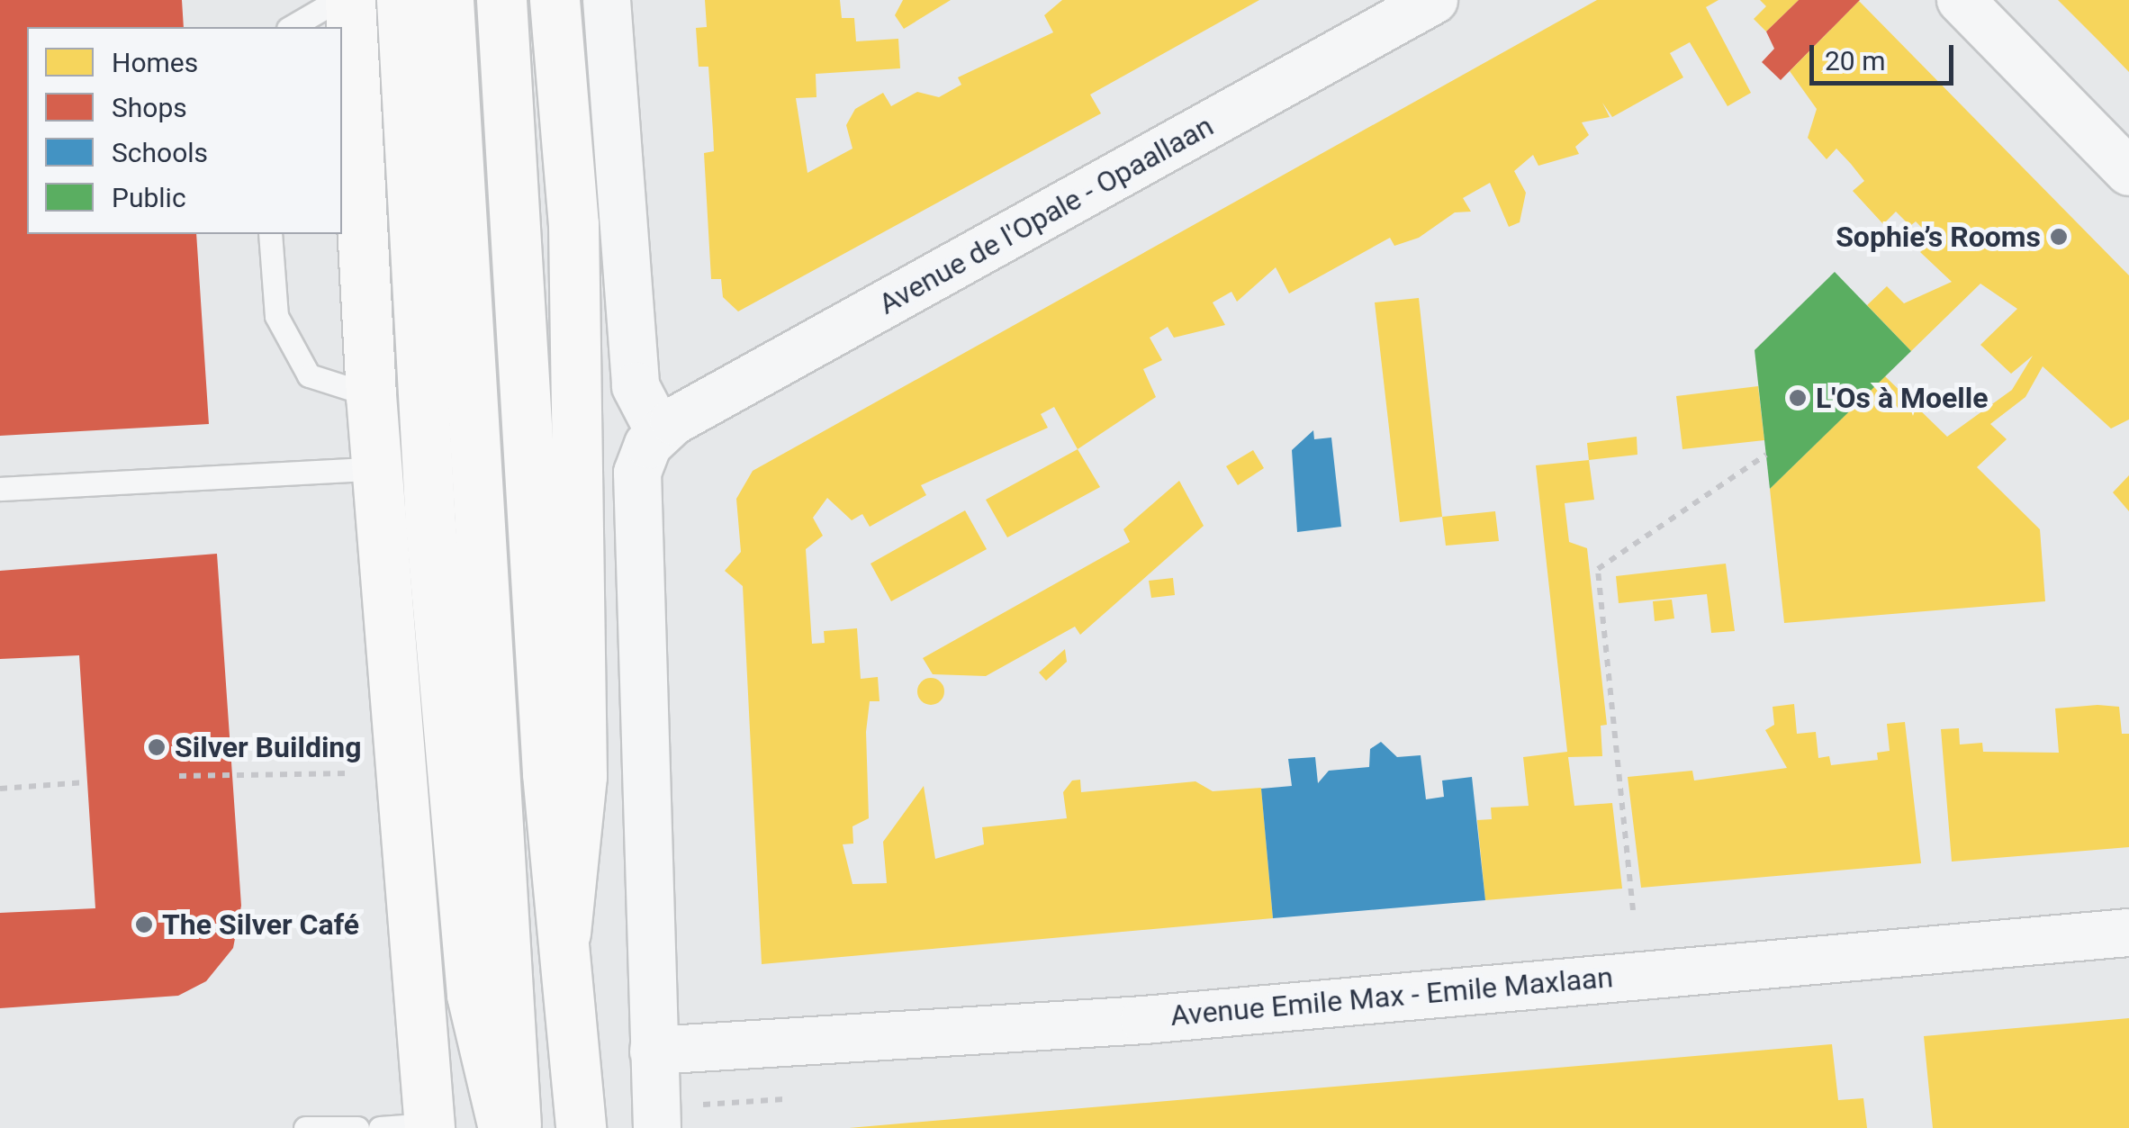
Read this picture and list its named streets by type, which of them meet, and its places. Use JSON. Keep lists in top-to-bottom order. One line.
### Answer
{"streets":{"street":["Avenue de l'Opale - Opaallaan","Avenue Emile Max - Emile Maxlaan"]},"places":["Sophie’s Rooms","L'Os à Moelle","Silver Building","The Silver Café"],"legend":["Homes","Shops","Schools","Public"],"scale_bar":"20 m"}
